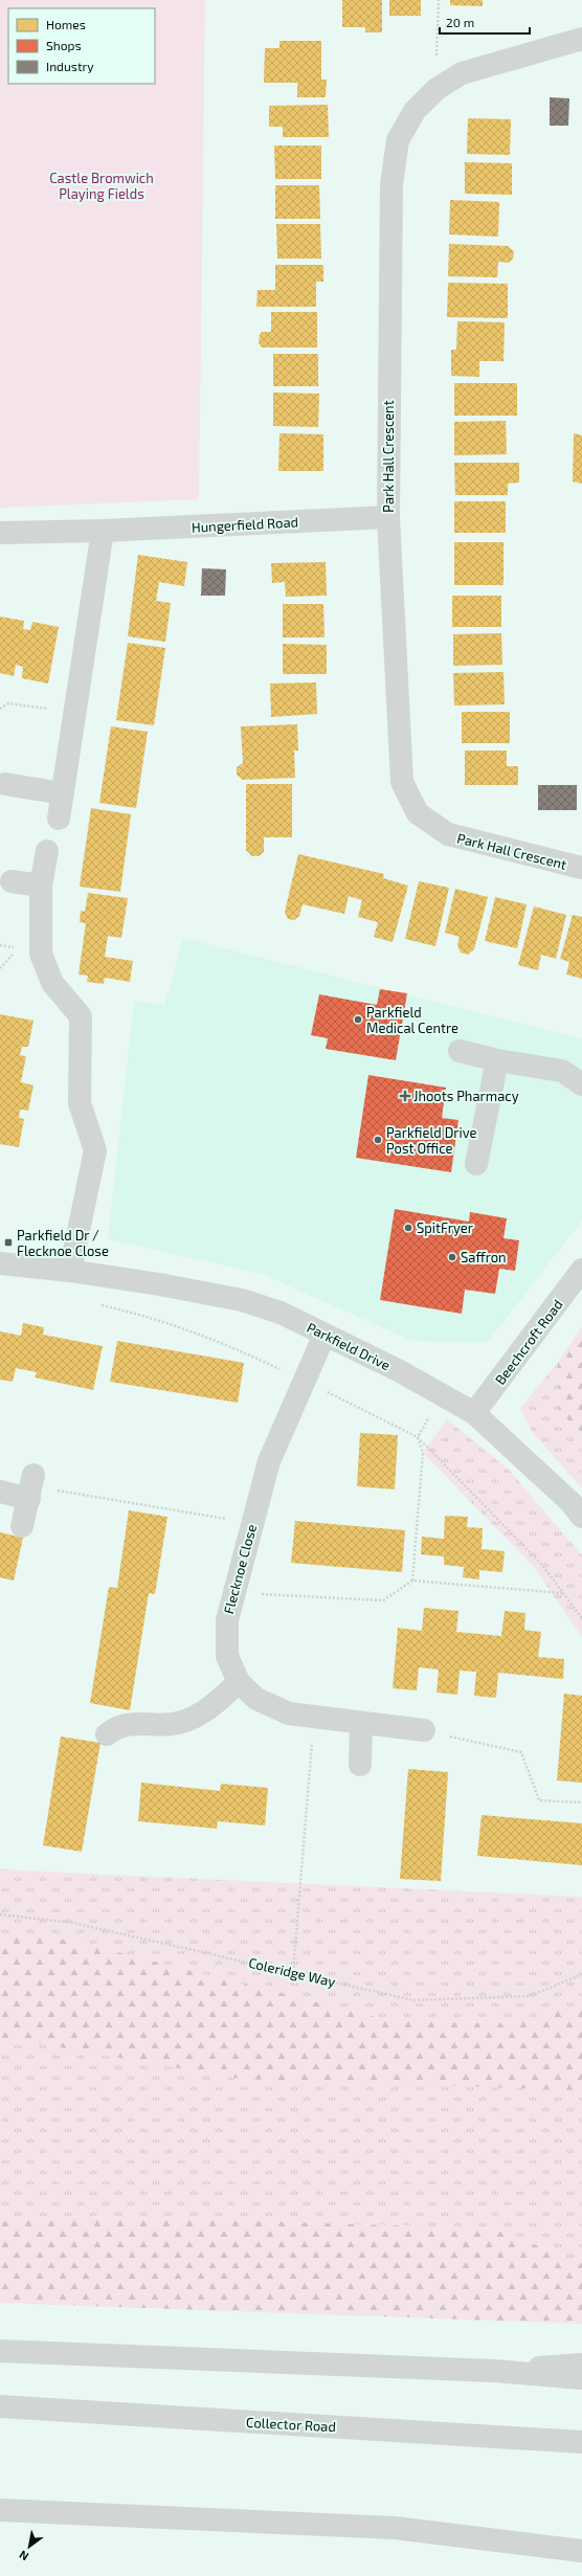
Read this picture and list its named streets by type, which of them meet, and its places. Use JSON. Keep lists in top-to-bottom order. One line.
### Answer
{"streets":{"main road":["Park Hall Crescent","Hungerfield Road","Beechcroft Road","Parkfield Drive","Flecknoe Close","Collector Road"],"path":["Coleridge Way"]},"crossings":[["Park Hall Crescent","Hungerfield Road"],["Beechcroft Road","Parkfield Drive"],["Parkfield Drive","Flecknoe Close"]],"parks":["Castle Bromwich Playing Fields"],"places":{"other":["Parkfield Medical Centre","Parkfield Drive Post Office","SpitFryer","Saffron"],"health":["Jhoots Pharmacy"],"transit":["Parkfield Dr / Flecknoe Close"]},"legend":["Homes","Shops","Industry"],"scale_bar":"20 m","north":"bottom left"}
